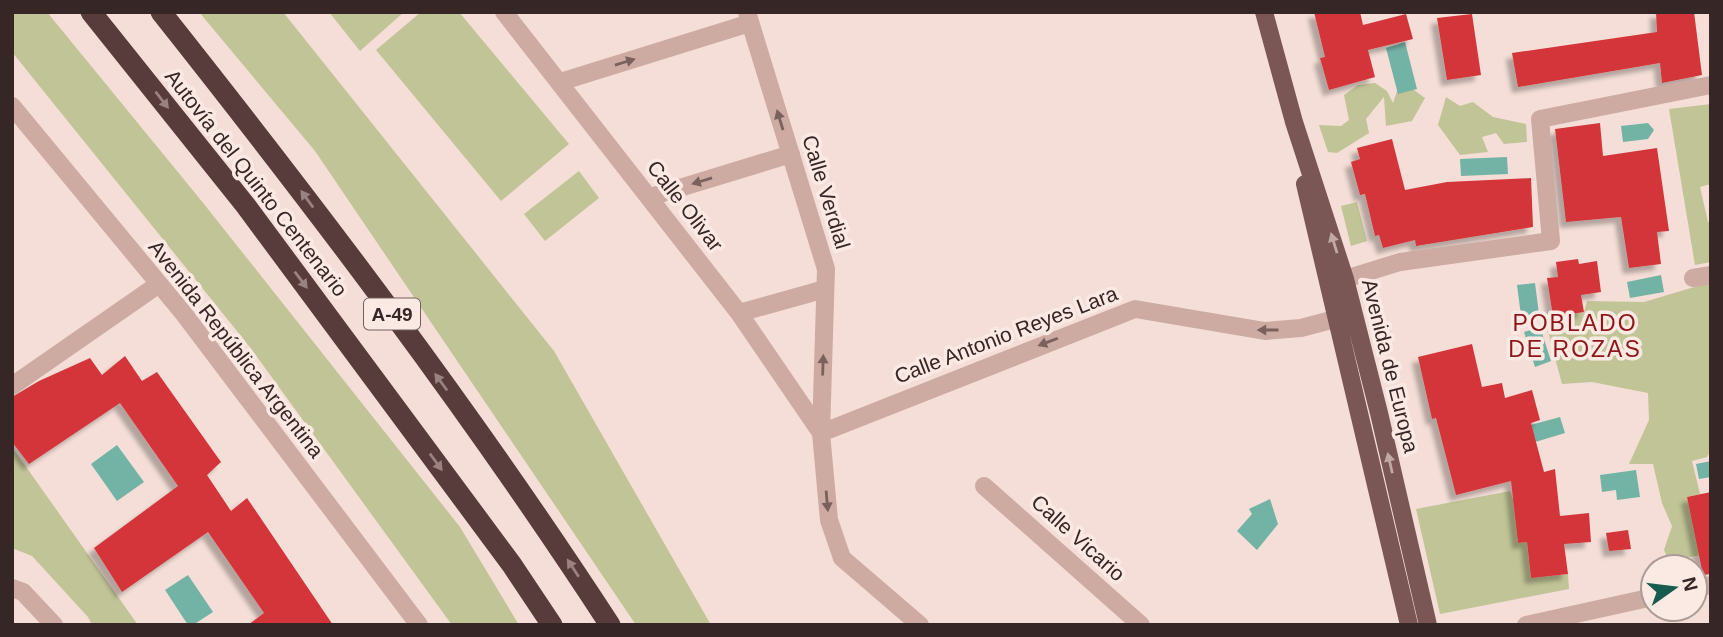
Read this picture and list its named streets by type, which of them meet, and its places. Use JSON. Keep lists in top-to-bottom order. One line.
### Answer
{"streets":{"highway":["Autovía del Quinto Centenario","A-49"],"main road":["Avenida de Europa"],"street":["Calle Verdial","Calle Olivar","Calle Antonio Reyes Lara","Avenida República Argentina","Calle Vicario"]},"crossings":[["Calle Verdial","Calle Olivar"],["Calle Verdial","Calle Antonio Reyes Lara"],["Calle Olivar","Calle Antonio Reyes Lara"],["Calle Antonio Reyes Lara","Avenida de Europa"]],"one_way":["Calle Antonio Reyes Lara"],"districts":["POBLADO DE ROZAS"],"north":"right"}
